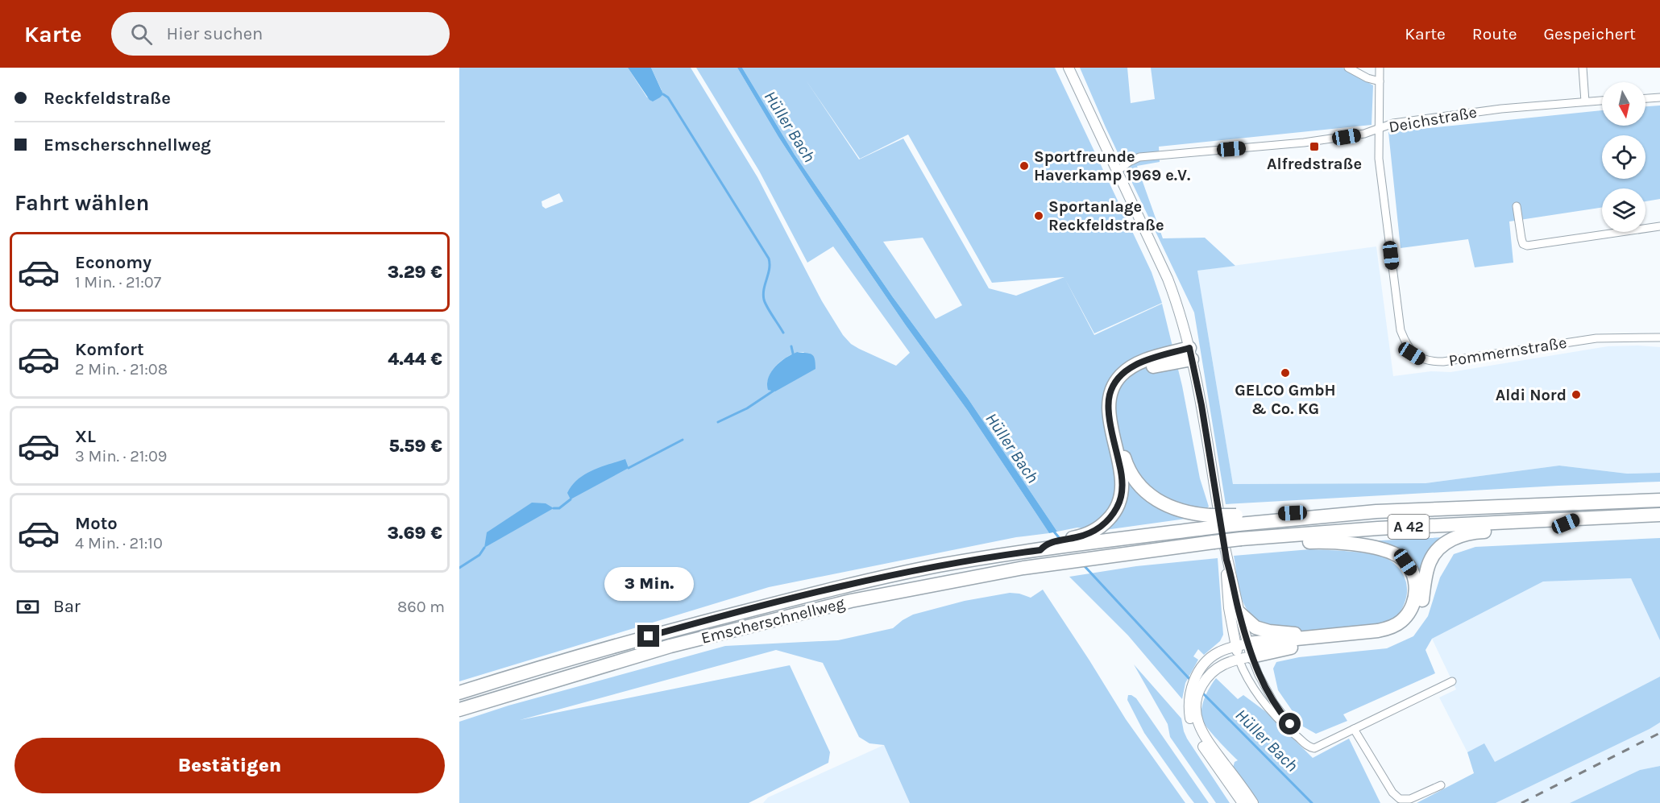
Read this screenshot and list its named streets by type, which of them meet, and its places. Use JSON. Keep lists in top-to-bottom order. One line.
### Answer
{"streets":{"highway":["A 42","Emscherschnellweg"],"street":["Deichstraße","Pommernstraße"]},"crossings":[["Deichstraße","Pommernstraße"],["A 42","Emscherschnellweg"]],"water":["Hüller Bach"],"places":{"transit":["Alfredstraße"],"other":["Sportfreunde Haverkamp 1969 e.V.","Sportanlage Reckfeldstraße","GELCO GmbH & Co. KG","Aldi Nord"]},"north":"bottom","page":{"header":"Karte","search":"Hier suchen","nav":["Karte","Route","Gespeichert"],"banner":["Reckfeldstraße","Emscherschnellweg"],"heading":"Fahrt wählen","list":[{"name":"Economy","note":"1 Min. · 21:07","value":"3.29 €"},{"name":"Komfort","note":"2 Min. · 21:08","value":"4.44 €"},{"name":"XL","note":"3 Min. · 21:09","value":"5.59 €"},{"name":"Moto","note":"4 Min. · 21:10","value":"3.69 €"}],"bubble":"3 Min.","pay":["Bar","860 m"],"buttons":"Bestätigen"}}
